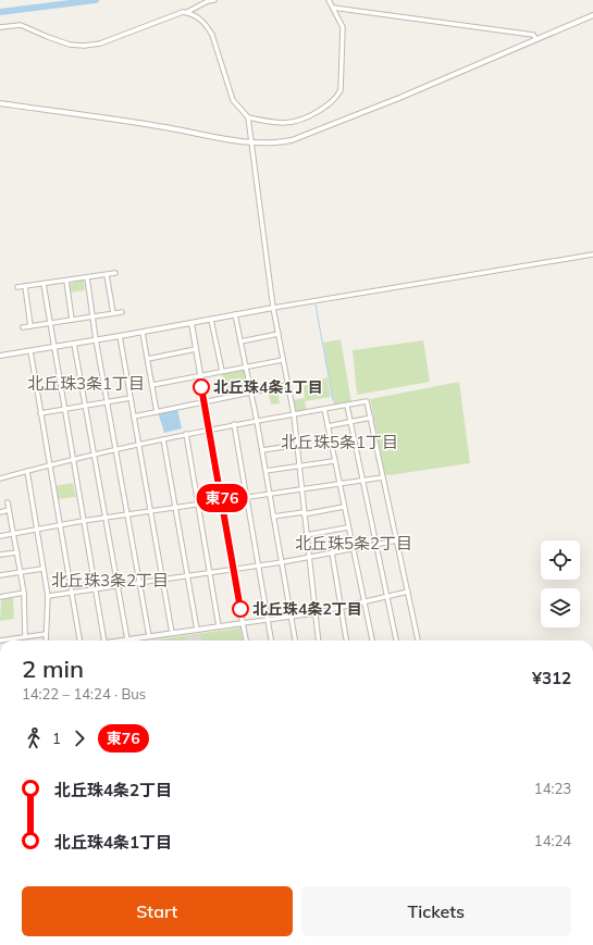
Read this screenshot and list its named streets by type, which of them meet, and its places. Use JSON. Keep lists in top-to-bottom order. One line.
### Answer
{"districts":["北丘珠3条1丁目","北丘珠5条1丁目","北丘珠5条2丁目","北丘珠3条2丁目"],"places":["北丘珠4条1丁目","北丘珠4条2丁目"],"lines":["bus line 東76"],"page":{"on_map":"東76","heading":["2 min","14:22 – 14:24 · Bus","¥312"],"legs":["1","東76"],"list":[{"name":"北丘珠4条2丁目","value":"14:23"},{"name":"北丘珠4条1丁目","value":"14:24"}],"buttons":["Start","Tickets"]}}
